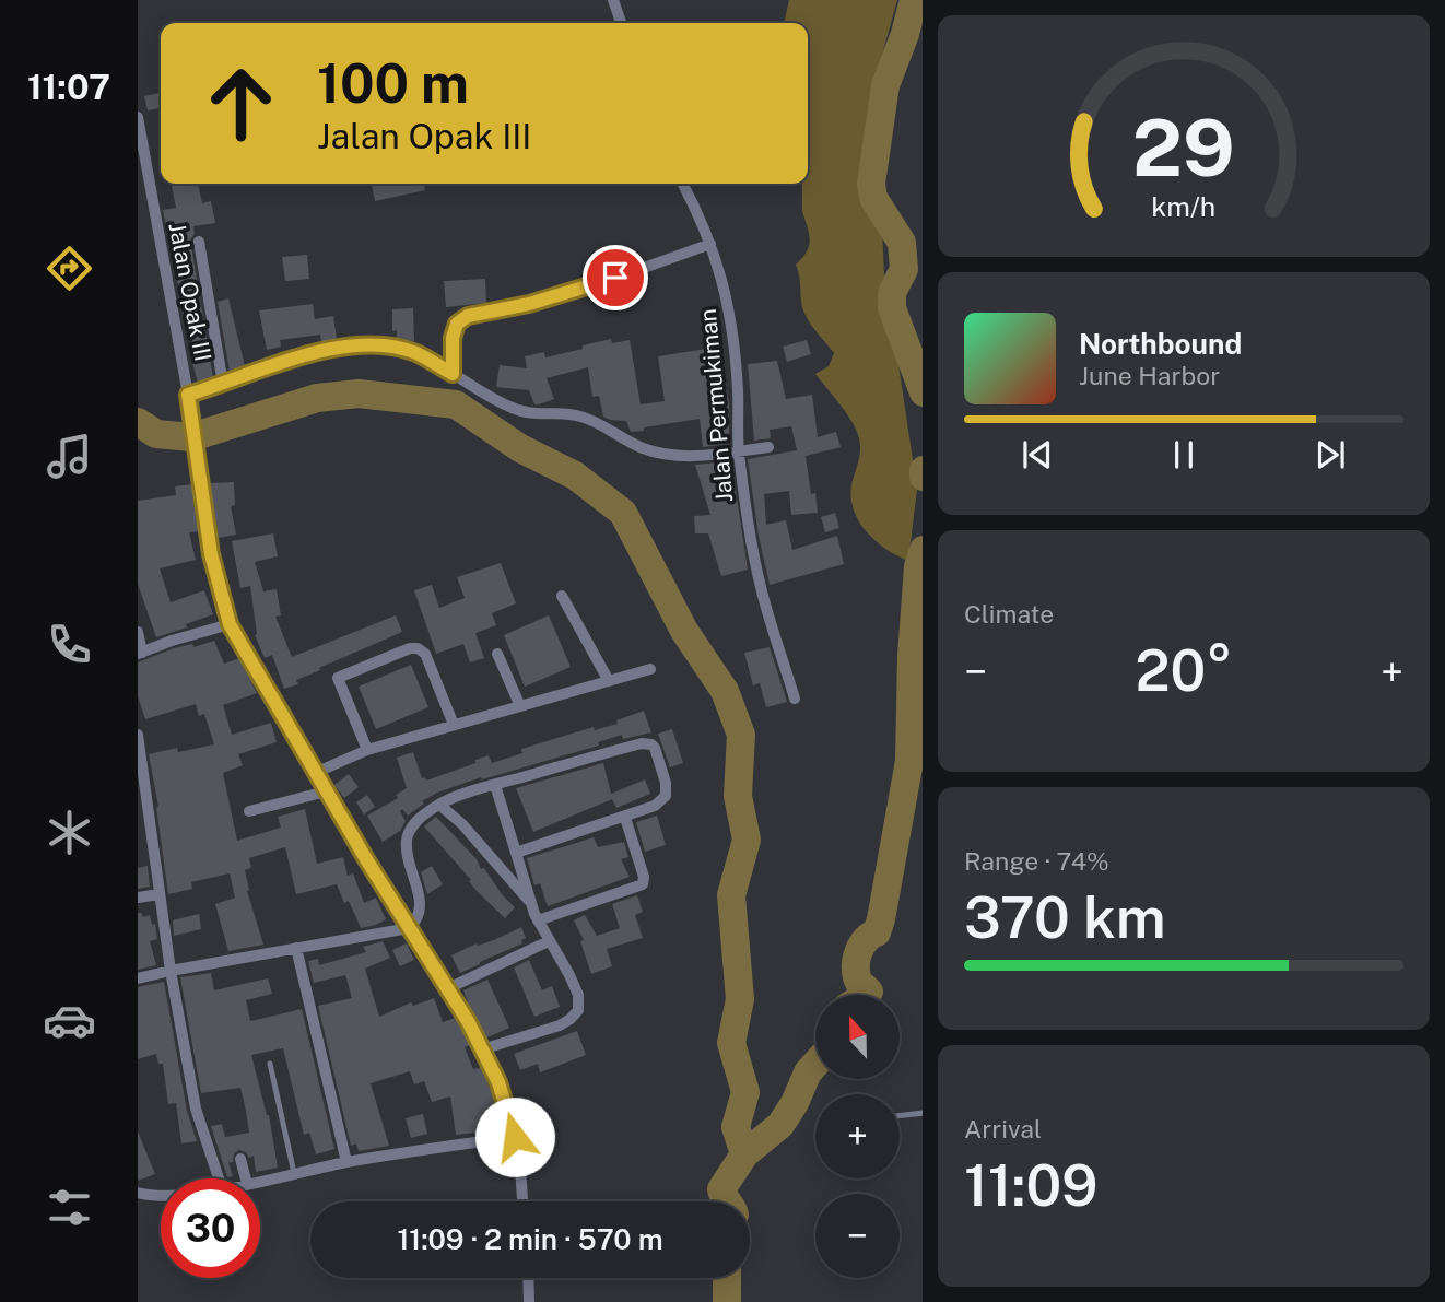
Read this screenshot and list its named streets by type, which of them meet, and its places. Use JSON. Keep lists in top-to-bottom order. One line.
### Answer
{"streets":{"street":["Jalan Opak III","Jalan Permukiman"]},"north":"top","page":{"tabs":"11:07","turn":["100 m","Jalan Opak III"],"song":["Northbound","June Harbor"],"tile":["Climate",["Range · 74%","370 km"],["Arrival","11:09"]],"heat":["−","20°","+"],"map_buttons":["+","−"],"limit":"30","trip":"11:09 · 2 min · 570 m","gauge":["29","km/h"]}}
